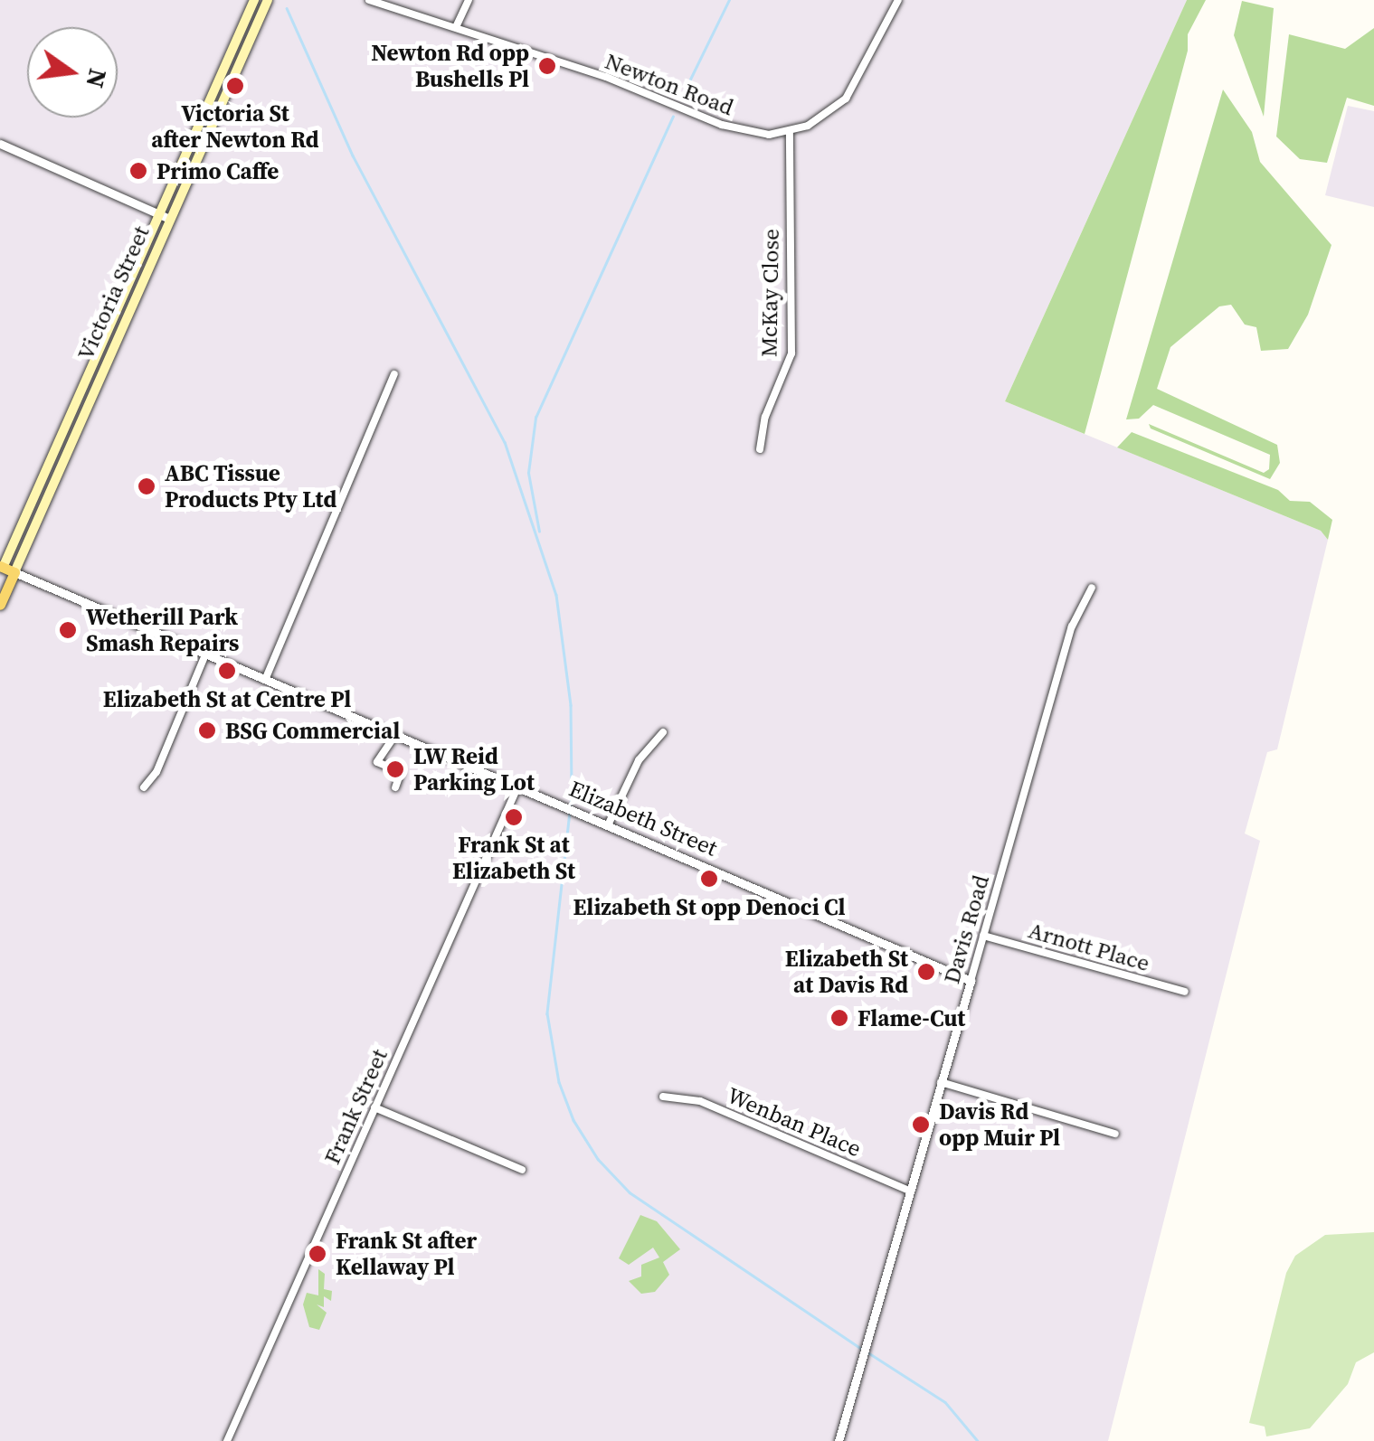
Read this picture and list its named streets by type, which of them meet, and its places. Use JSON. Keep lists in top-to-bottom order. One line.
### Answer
{"streets":{"main road":["Victoria Street","Elizabeth Street"],"street":["Newton Road","McKay Close","Davis Road","Arnott Place","Frank Street","Wenban Place"]},"crossings":[["Newton Road","McKay Close"],["Victoria Street","Elizabeth Street"],["Elizabeth Street","Davis Road"],["Elizabeth Street","Frank Street"],["Davis Road","Arnott Place"],["Davis Road","Wenban Place"]],"places":["Newton Rd opp Bushells Pl","Victoria St after Newton Rd","Primo Caffe","ABC Tissue Products Pty Ltd","Wetherill Park Smash Repairs","Elizabeth St at Centre Pl","BSG Commercial","LW Reid Parking Lot","Frank St at Elizabeth St","Elizabeth St opp Denoci Cl","Elizabeth St at Davis Rd","Flame-Cut","Davis Rd opp Muir Pl","Frank St after Kellaway Pl"],"north":"right"}
